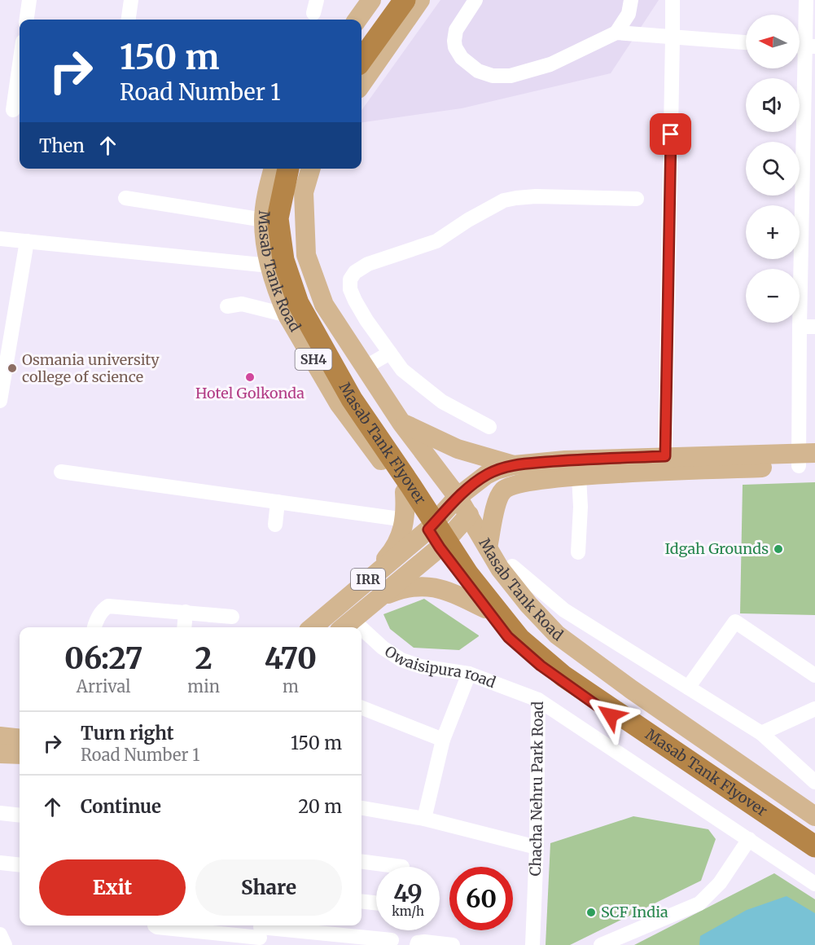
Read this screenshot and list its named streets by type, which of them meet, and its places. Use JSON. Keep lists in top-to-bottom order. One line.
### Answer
{"streets":{"highway":["Masab Tank Flyover"],"main road":["Masab Tank Road","SH4","IRR"],"street":["Owaisipura road","Chacha Nehru Park Road"]},"crossings":[["Masab Tank Road","IRR"],["Owaisipura road","Chacha Nehru Park Road"]],"places":["Osmania university college of science","Hotel Golkonda","Idgah Grounds","SCF India"],"north":"left","page":{"map_buttons":["+","−"],"turn":["150 m","Road Number 1"],"then":"Then","eta":["06:27","Arrival","2","min","470","m"],"list":[{"name":"Turn right","note":"Road Number 1","value":"150 m"},{"name":"Continue","value":"20 m"}],"buttons":["Exit","Share"],"speed":"49 km/h","limit":"60"}}
